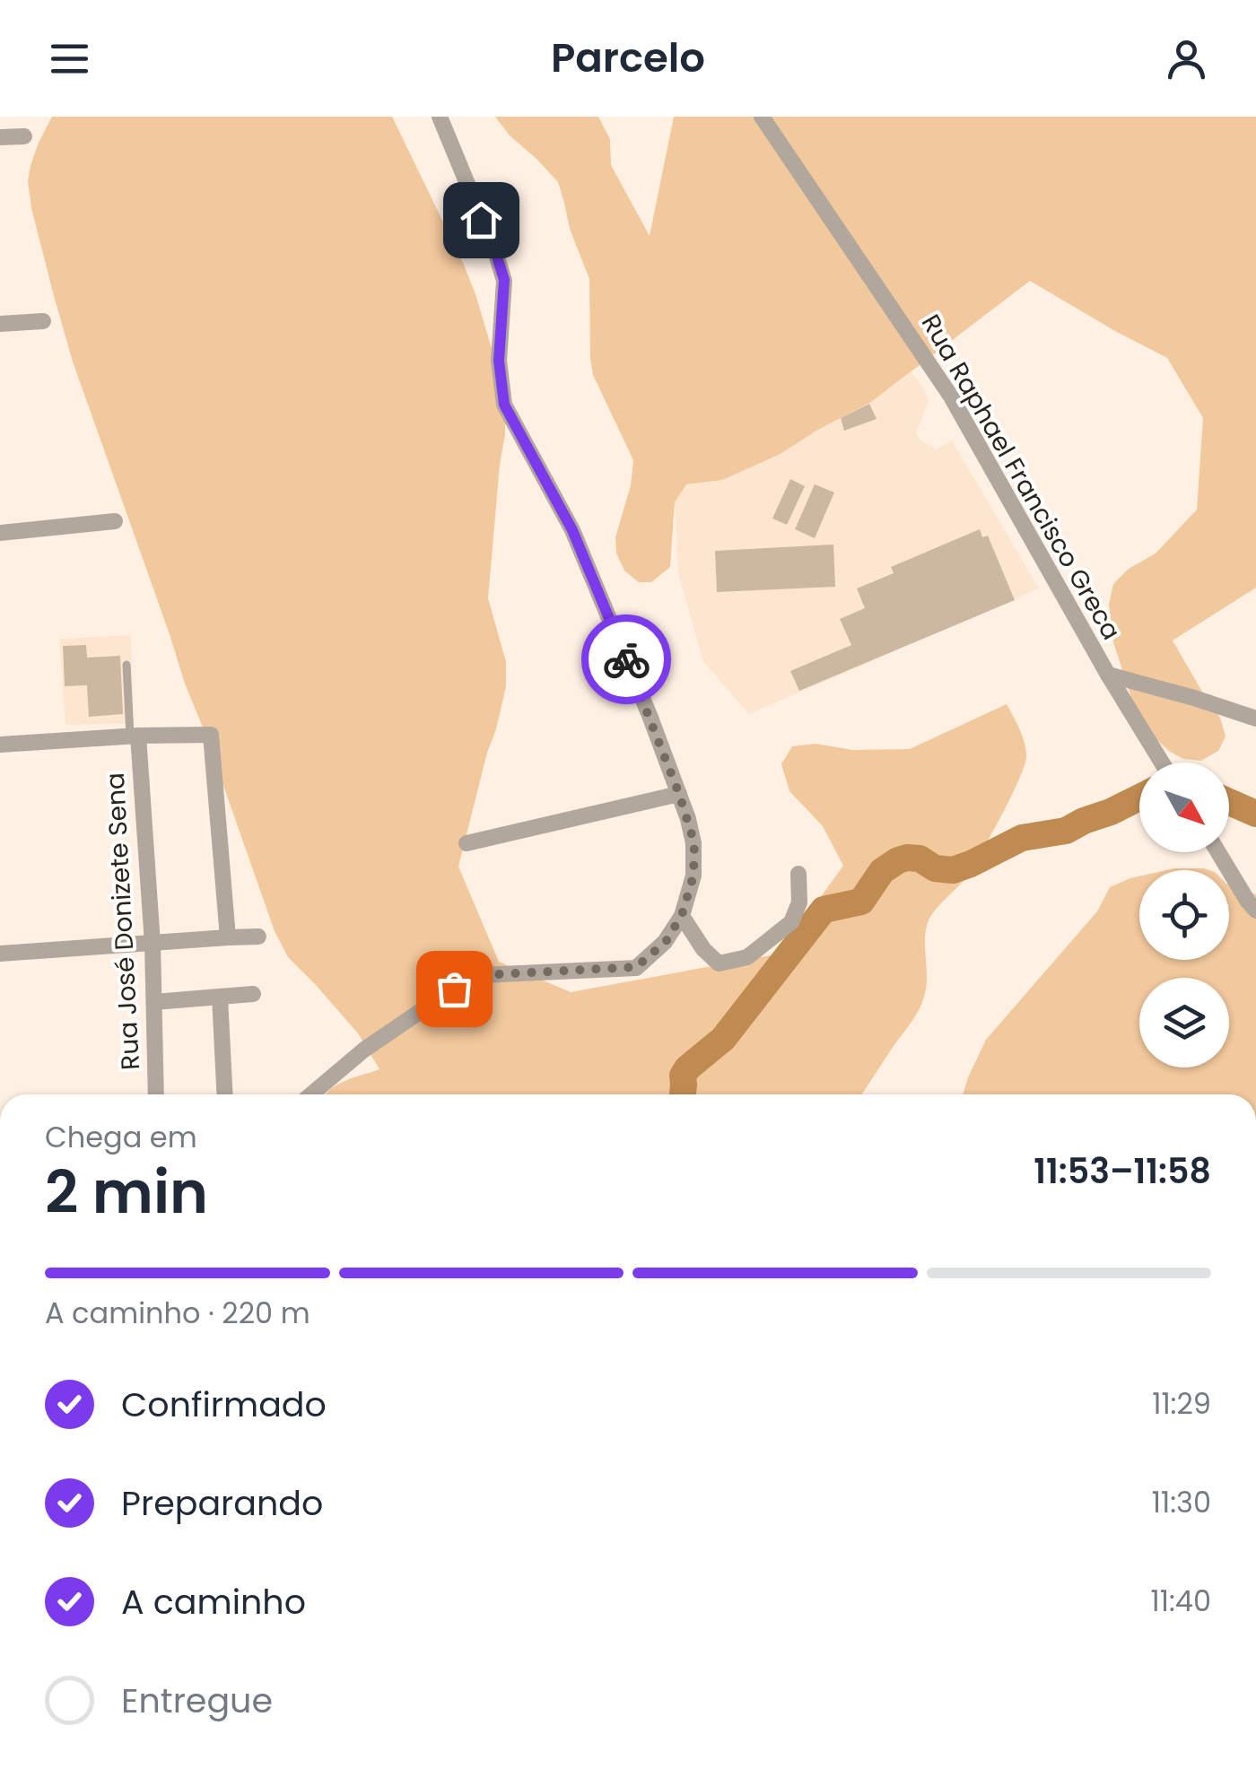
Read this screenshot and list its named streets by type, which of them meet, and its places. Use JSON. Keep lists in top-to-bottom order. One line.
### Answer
{"streets":{"street":["Rua Raphael Francisco Greca","Rua José Donizete Sena"]},"north":"bottom right","page":{"header":"Parcelo","heading":["2 min","Chega em","11:53–11:58"],"bar":"A caminho · 220 m","list":[["Confirmado","11:29"],["Preparando","11:30"],["A caminho","11:40"],"Entregue"]}}
